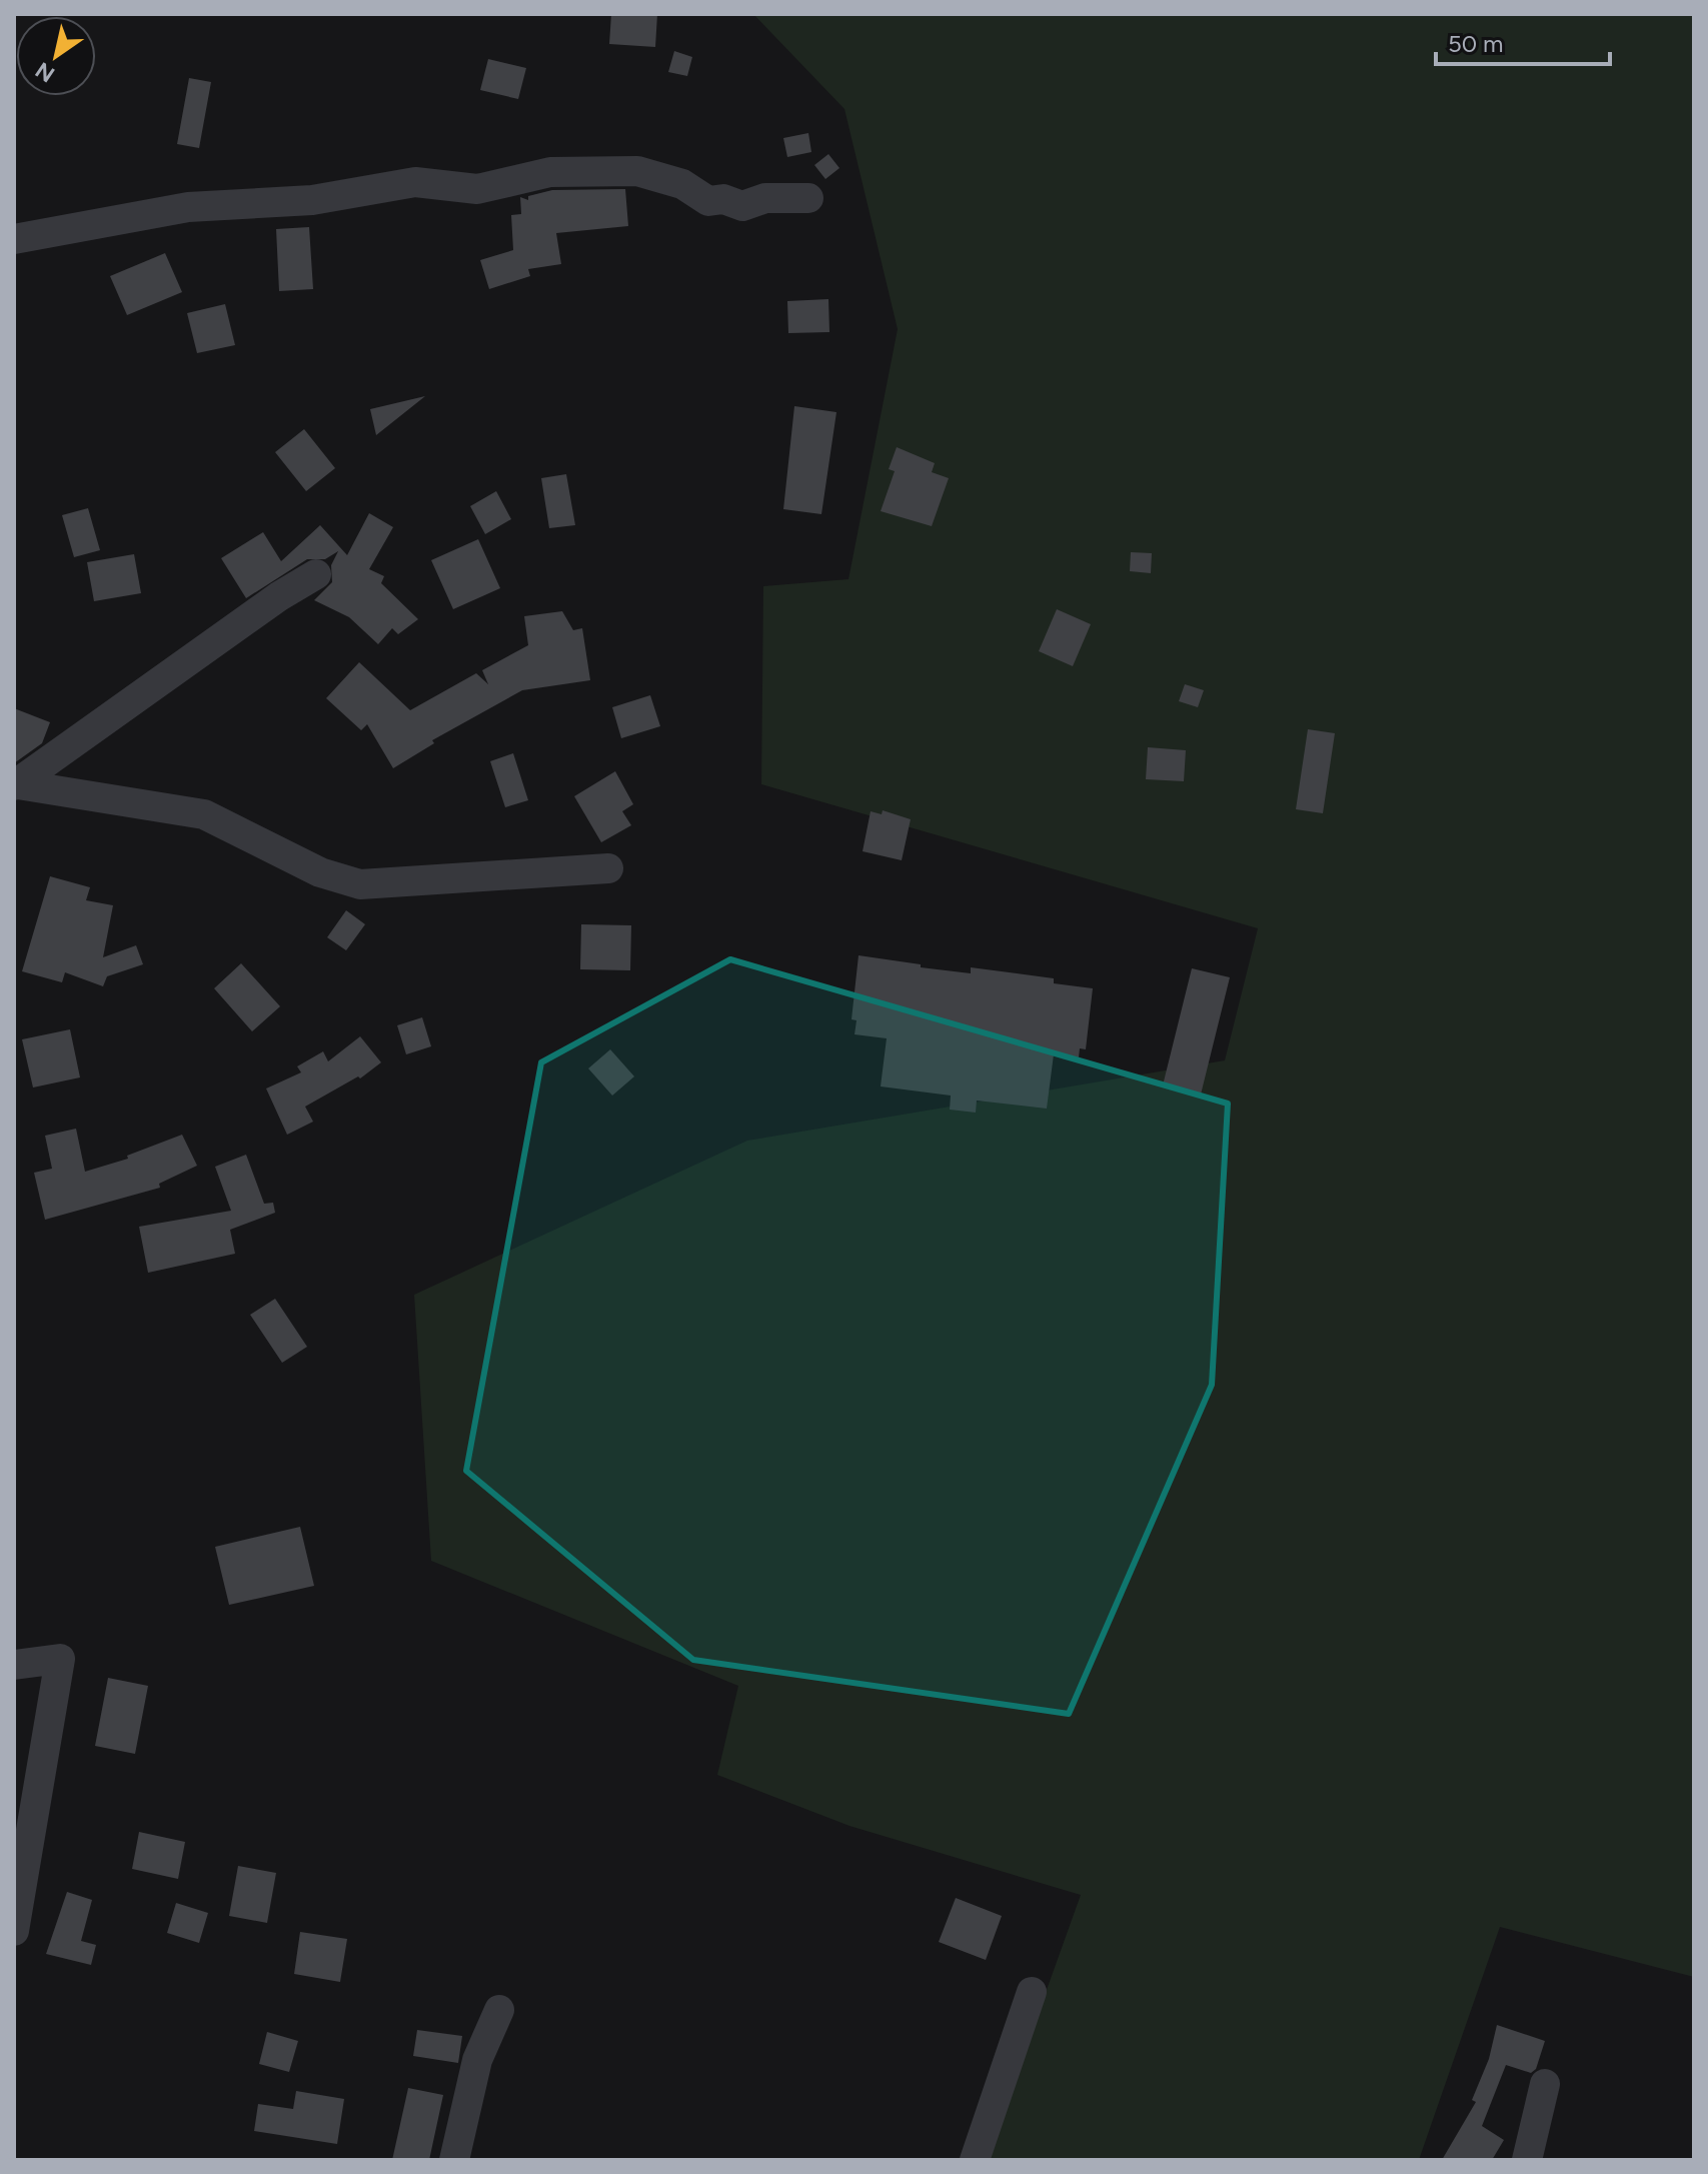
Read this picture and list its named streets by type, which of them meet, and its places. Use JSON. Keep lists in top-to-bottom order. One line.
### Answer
{"scale_bar":"50 m","north":"bottom left"}
